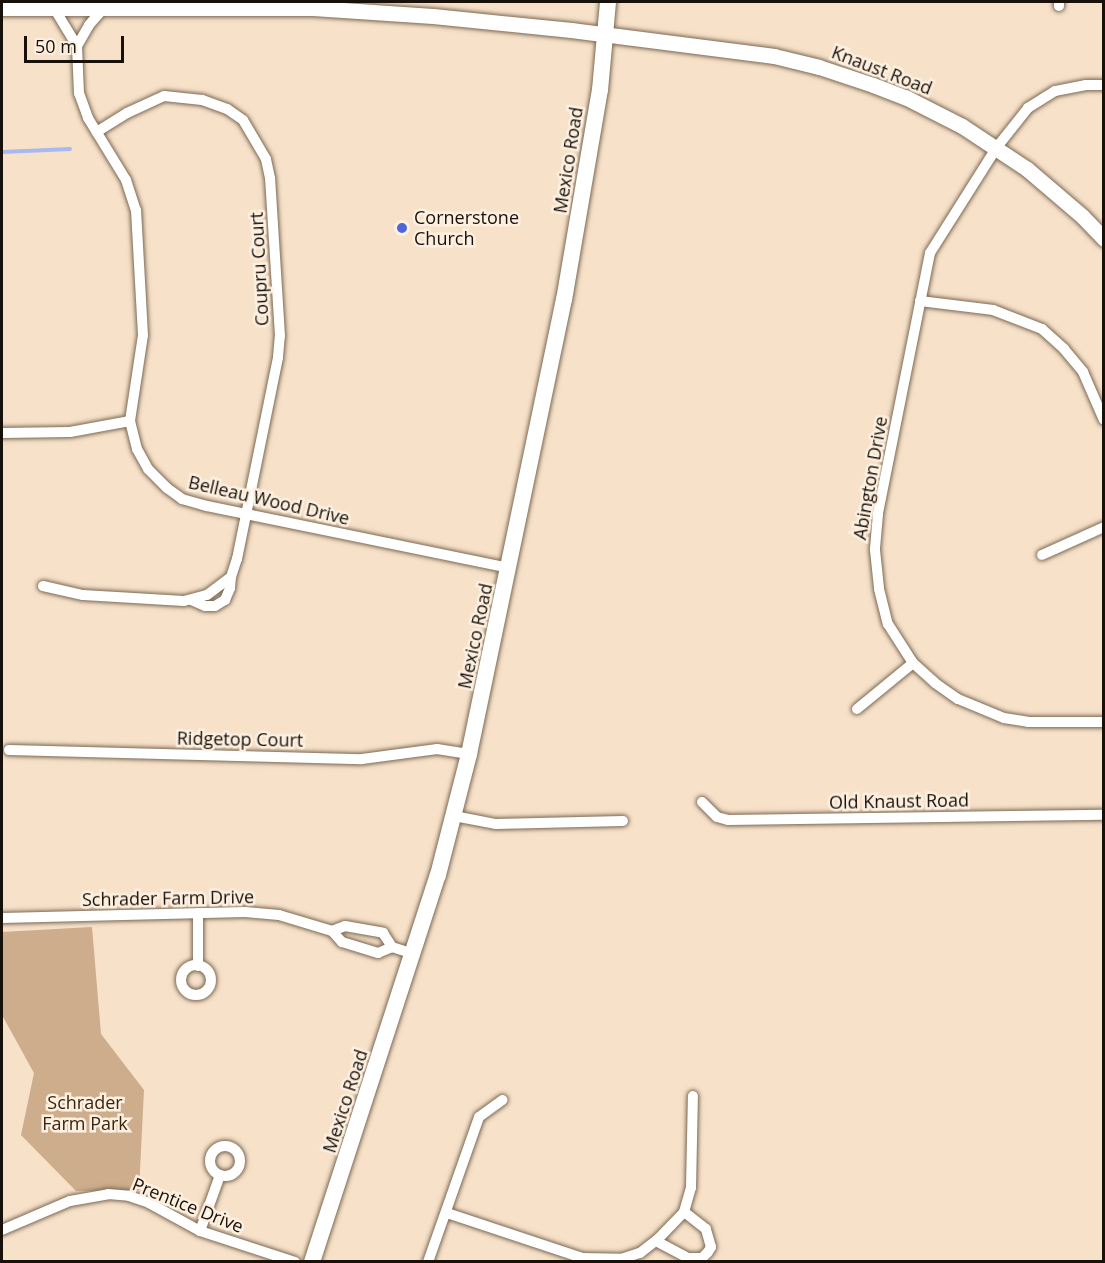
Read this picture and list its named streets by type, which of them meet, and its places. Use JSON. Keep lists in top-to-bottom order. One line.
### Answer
{"streets":{"main road":["Knaust Road","Mexico Road"],"street":["Coupru Court","Abington Drive","Belleau Wood Drive","Ridgetop Court","Old Knaust Road","Schrader Farm Drive","Prentice Drive"]},"crossings":[["Knaust Road","Mexico Road"],["Knaust Road","Abington Drive"],["Knaust Road","Belleau Wood Drive"],["Mexico Road","Belleau Wood Drive"],["Mexico Road","Ridgetop Court"],["Mexico Road","Schrader Farm Drive"],["Coupru Court","Belleau Wood Drive"]],"parks":["Schrader Farm Park"],"places":["Cornerstone Church"],"scale_bar":"50 m"}
